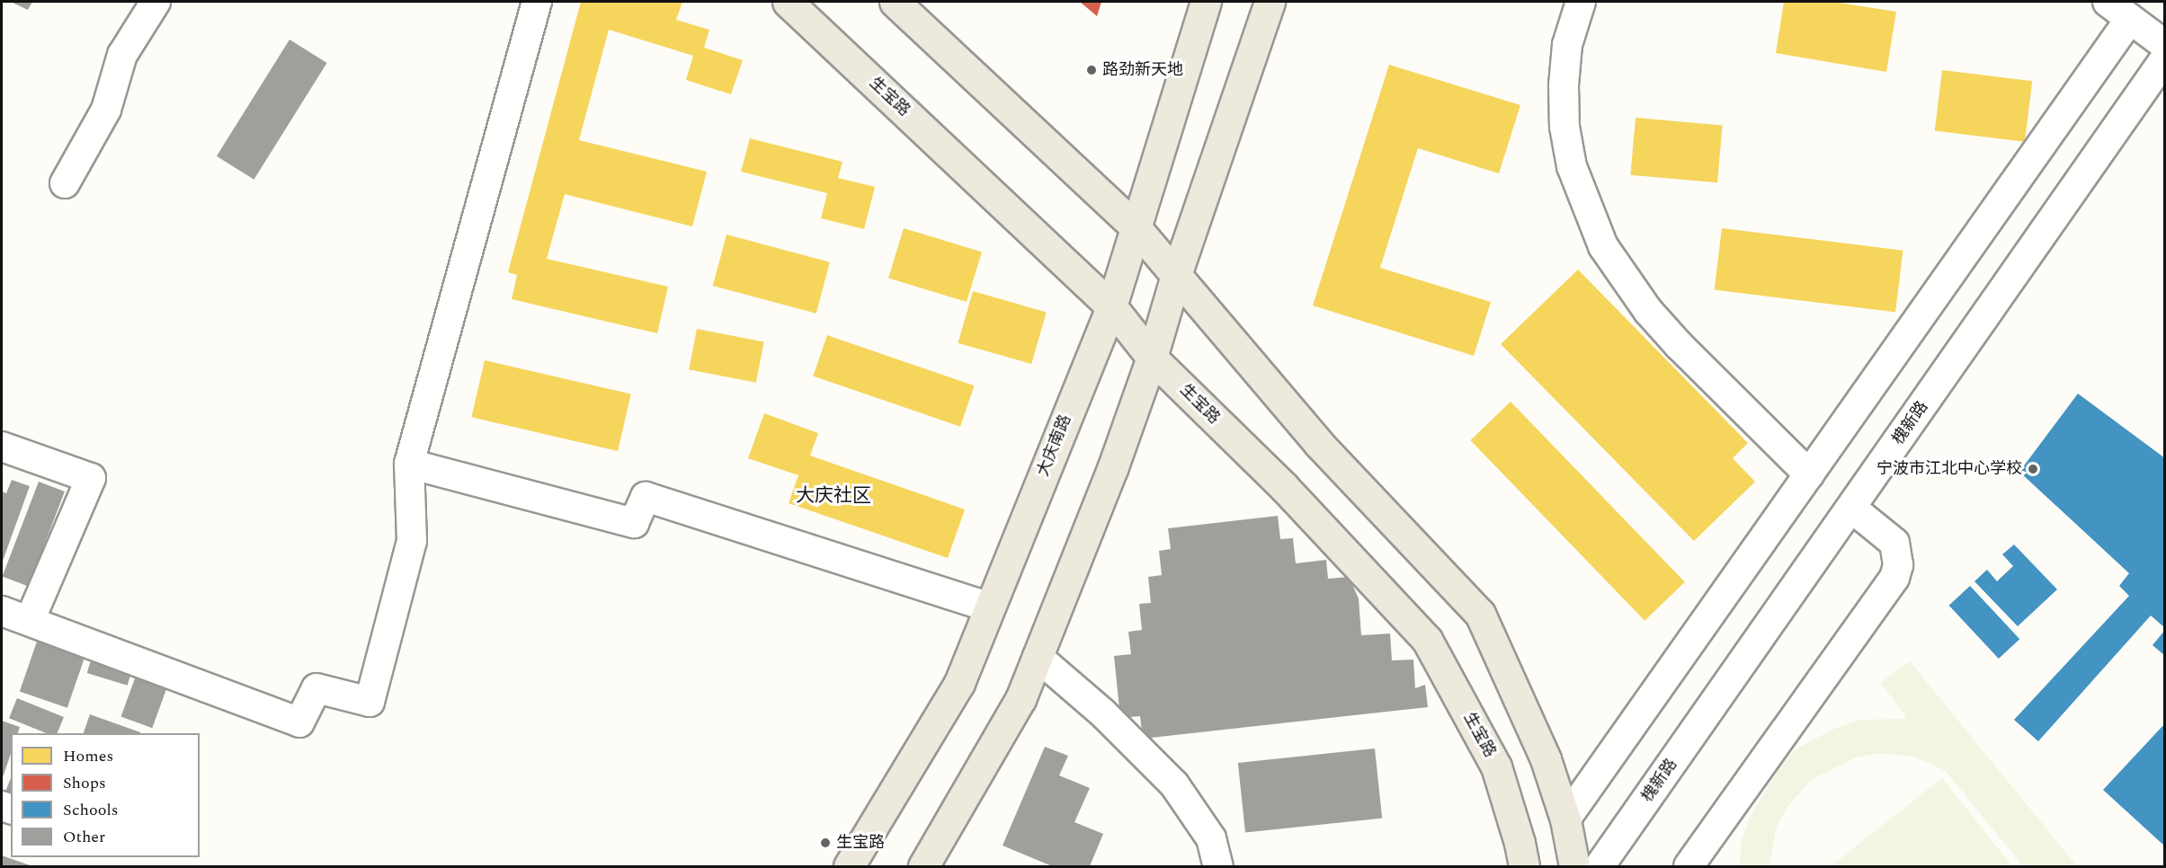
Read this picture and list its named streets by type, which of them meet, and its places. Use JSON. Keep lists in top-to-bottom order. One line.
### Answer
{"streets":{"main road":["生宝路","大庆南路"],"street":["槐新路"]},"crossings":[["生宝路","大庆南路"]],"districts":["大庆社区"],"places":["路劲新天地","宁波市江北中心学校","生宝路"],"legend":["Homes","Shops","Schools","Other"]}
